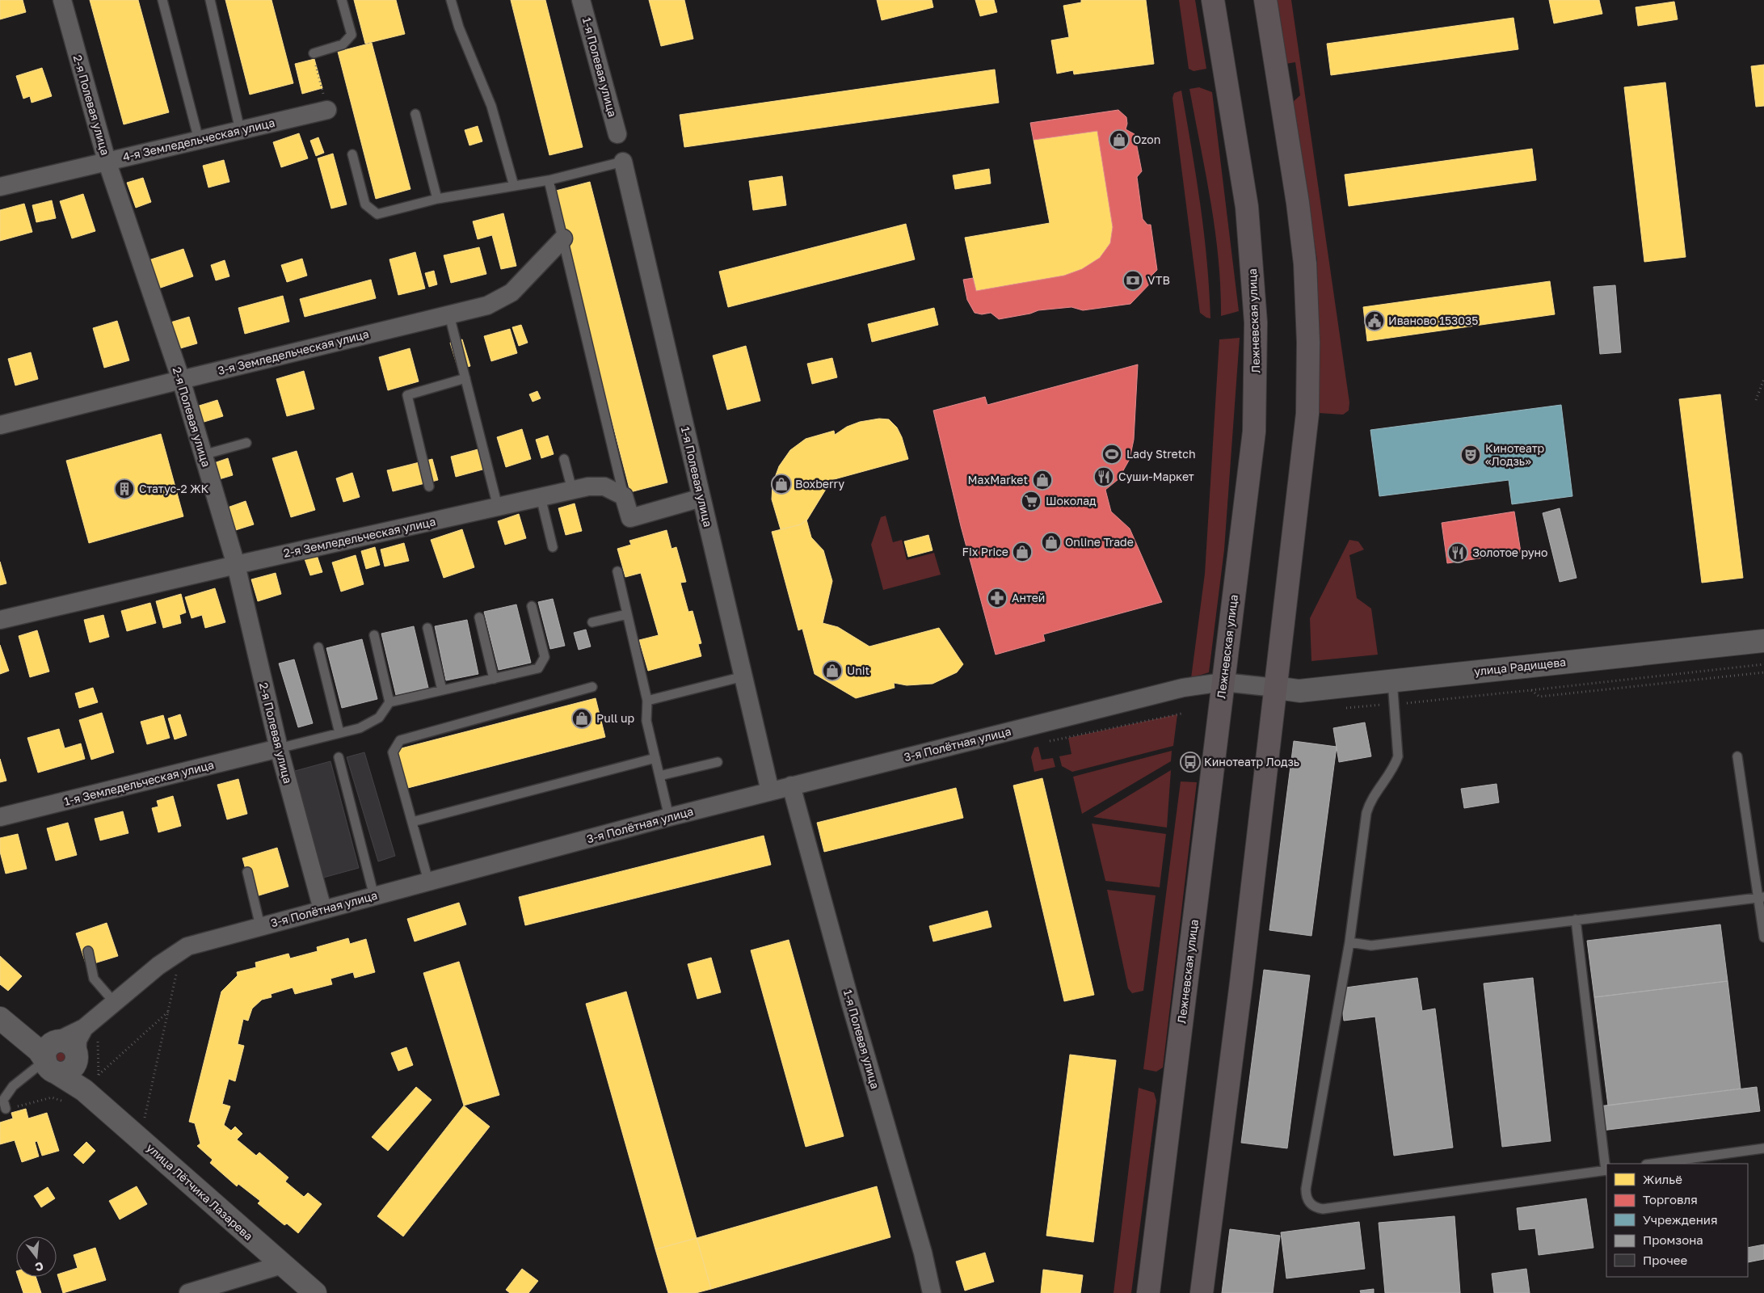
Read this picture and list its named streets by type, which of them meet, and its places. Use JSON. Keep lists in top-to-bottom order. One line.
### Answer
{"streets":{"highway":["Лежневская улица"],"street":["1-я Полевая улица","2-я Полевая улица","4-я Земледельческая улица","3-я Земледельческая улица","2-я Земледельческая улица","улица Радищева","3-я Полётная улица","1-я Земледельческая улица","улица Лётчика Лазарева"]},"crossings":[["1-я Полевая улица","3-я Полётная улица"],["2-я Полевая улица","4-я Земледельческая улица"],["2-я Полевая улица","3-я Земледельческая улица"],["2-я Полевая улица","2-я Земледельческая улица"],["2-я Полевая улица","3-я Полётная улица"],["2-я Полевая улица","1-я Земледельческая улица"],["Лежневская улица","3-я Полётная улица"],["улица Радищева","3-я Полётная улица"],["3-я Полётная улица","улица Лётчика Лазарева"]],"places":{"shop":["Ozon","MaxMarket","Boxberry","Online Trade","Fix Price","Unit","Pull up"],"bank":["VTB"],"public building":["Иваново 153035"],"sports":["Lady Stretch"],"theatre":["Кинотеатр «Лодзь»"],"restaurant":["Суши-Маркет","Золотое руно"],"building":["Статус-2 ЖК"],"supermarket":["Шоколад"],"pharmacy":["Антей"],"bus stop":["Кинотеатр Лодзь"]},"legend":["Жильё","Торговля","Учреждения","Промзона","Прочее"],"north":"bottom"}
